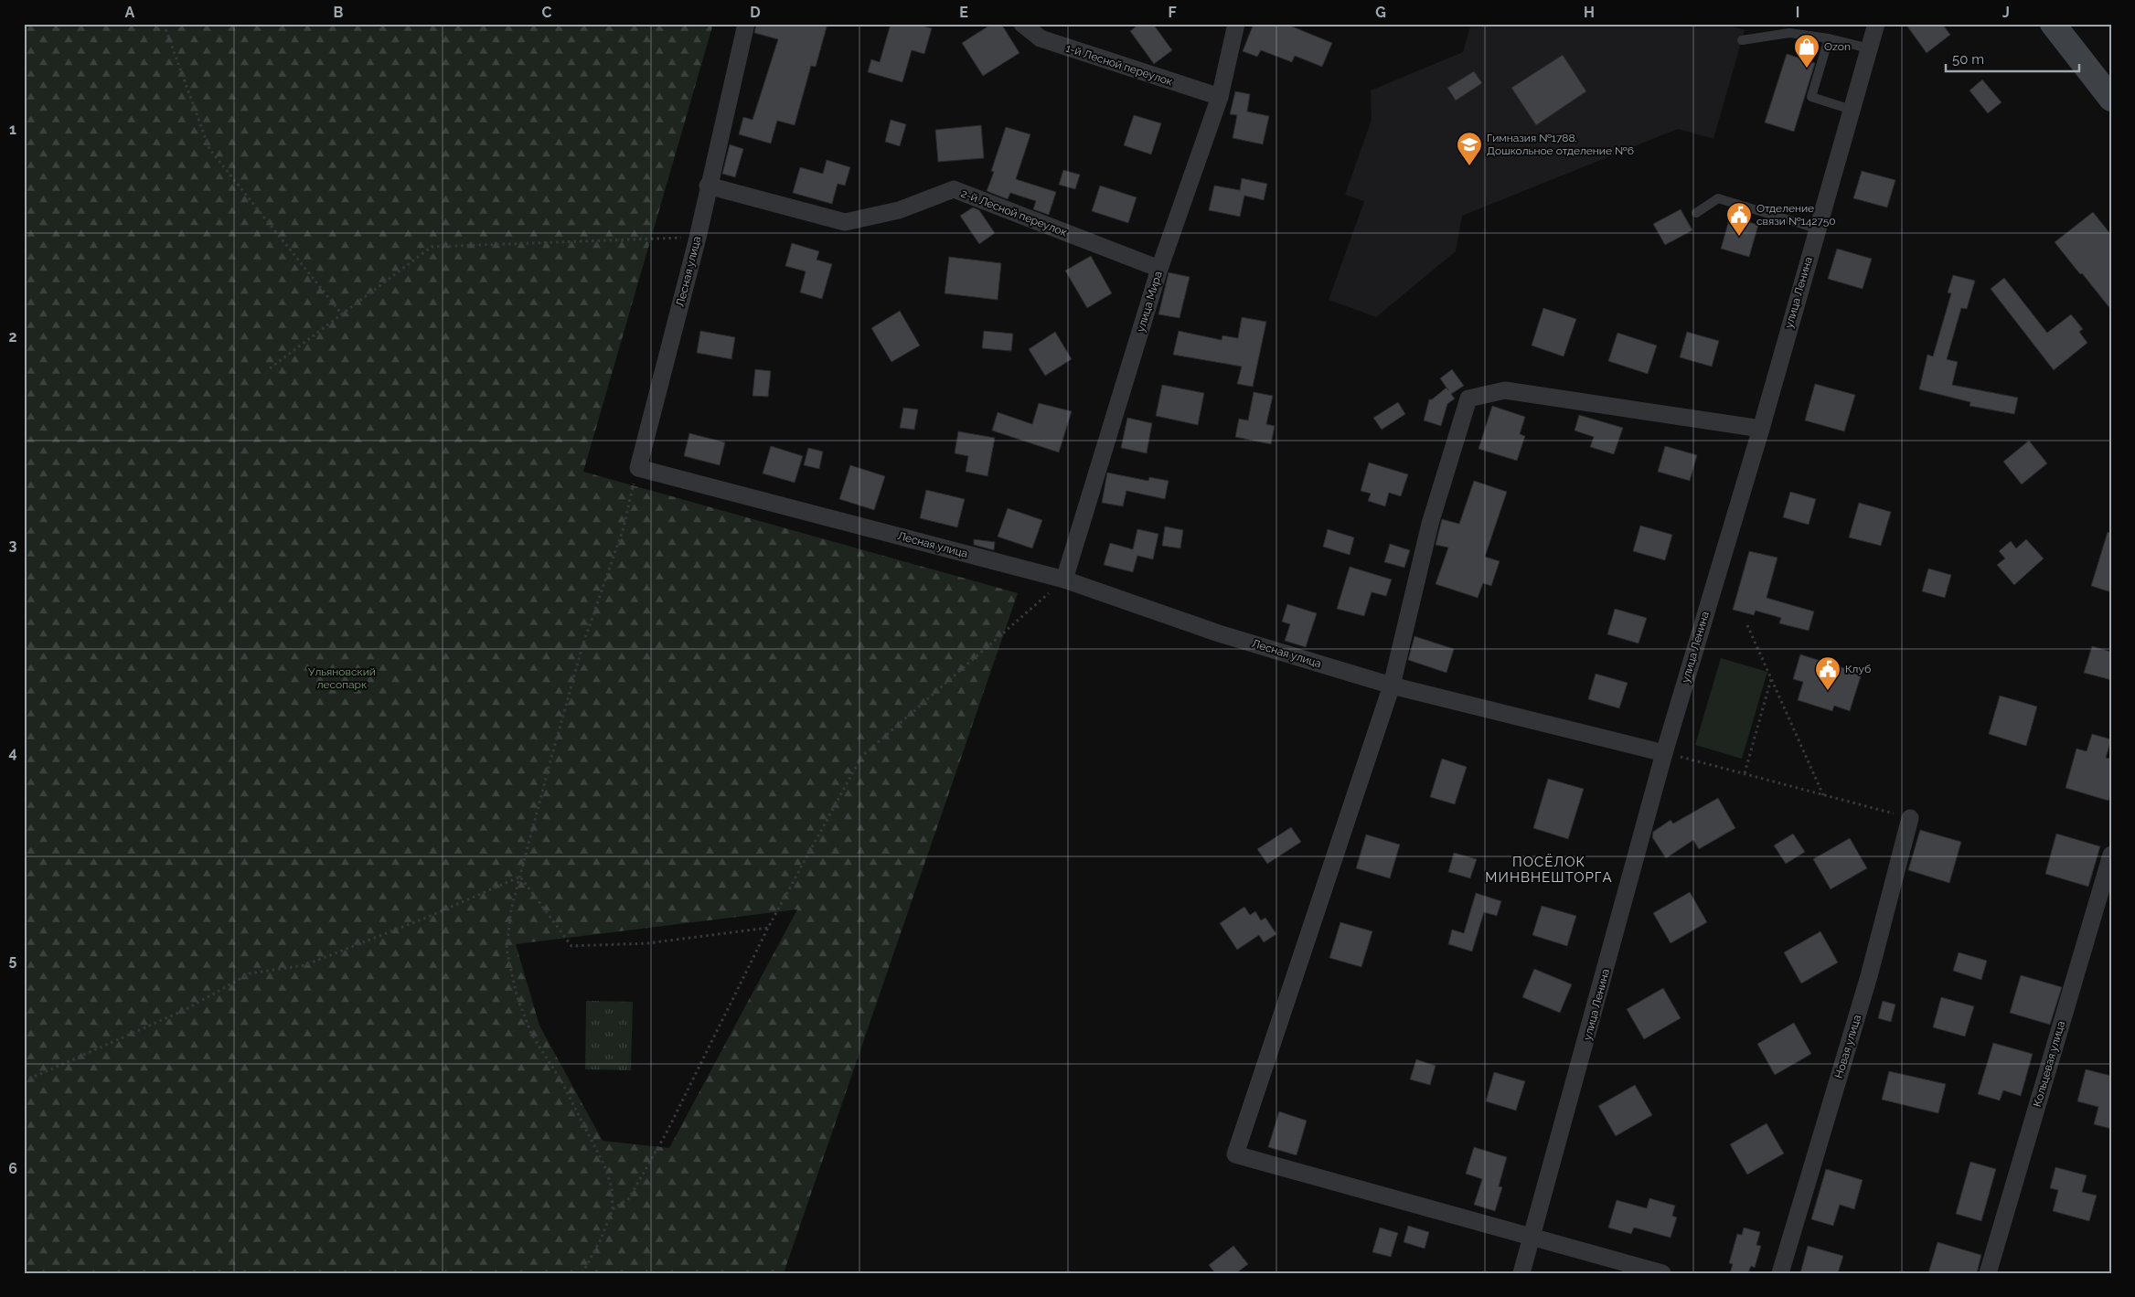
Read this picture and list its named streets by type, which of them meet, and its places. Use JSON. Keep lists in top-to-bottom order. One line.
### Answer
{"streets":{"street":["1-й Лесной переулок","2-й Лесной переулок","Лесная улица","улица Ленина","улица Мира","Новая улица","Кольцевая улица"]},"crossings":[["1-й Лесной переулок","улица Мира"],["2-й Лесной переулок","Лесная улица"],["2-й Лесной переулок","улица Мира"],["Лесная улица","улица Ленина"],["Лесная улица","улица Мира"]],"districts":["ПОСЁЛОК МИНВНЕШТОРГА"],"parks":["Ульяновский лесопарк"],"places":{"shop":["Ozon"],"school or university":["Гимназия №1788. Дошкольное отделение №6"],"public building":["Отделение связи №142750","Клуб"]},"scale_bar":"50 m","grid":{"columns":["A","B","C","D","E","F","G","H","I","J"],"rows":["1","2","3","4","5","6"]}}
